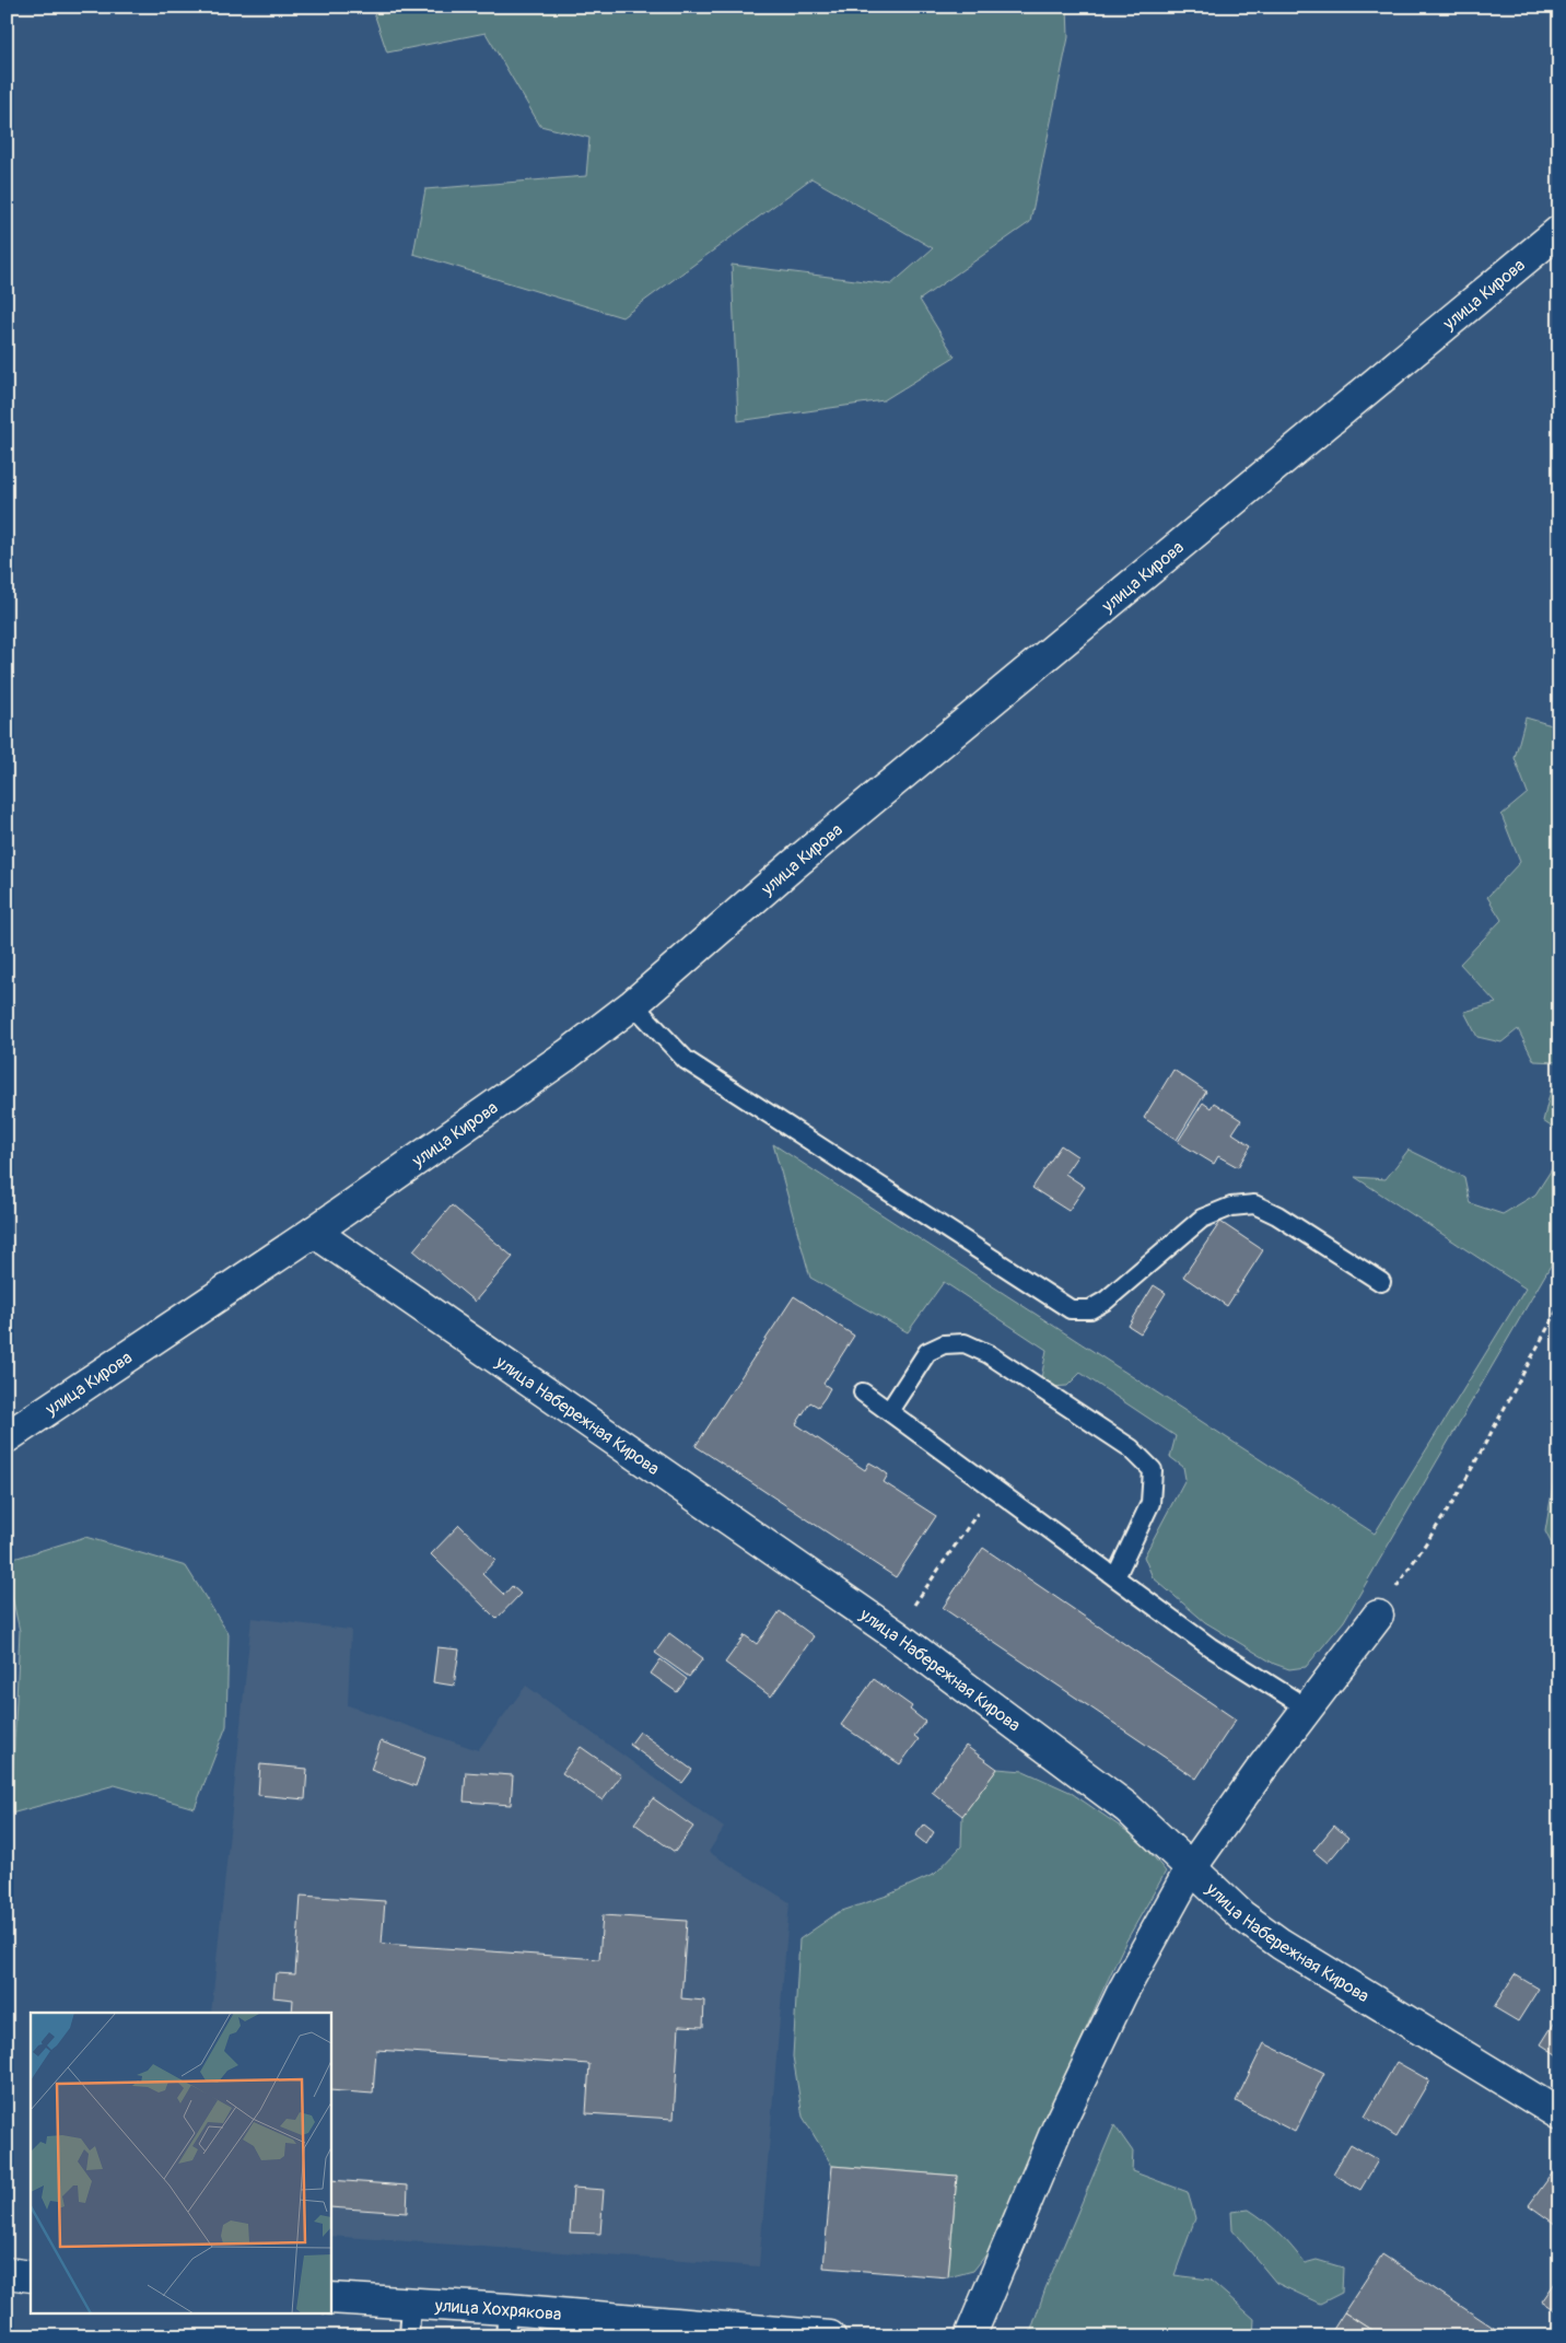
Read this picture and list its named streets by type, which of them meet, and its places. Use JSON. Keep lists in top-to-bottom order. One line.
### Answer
{"streets":{"street":["улица Кирова","улица Набережная Кирова","улица Хохрякова"]},"crossings":[["улица Кирова","улица Набережная Кирова"]]}
